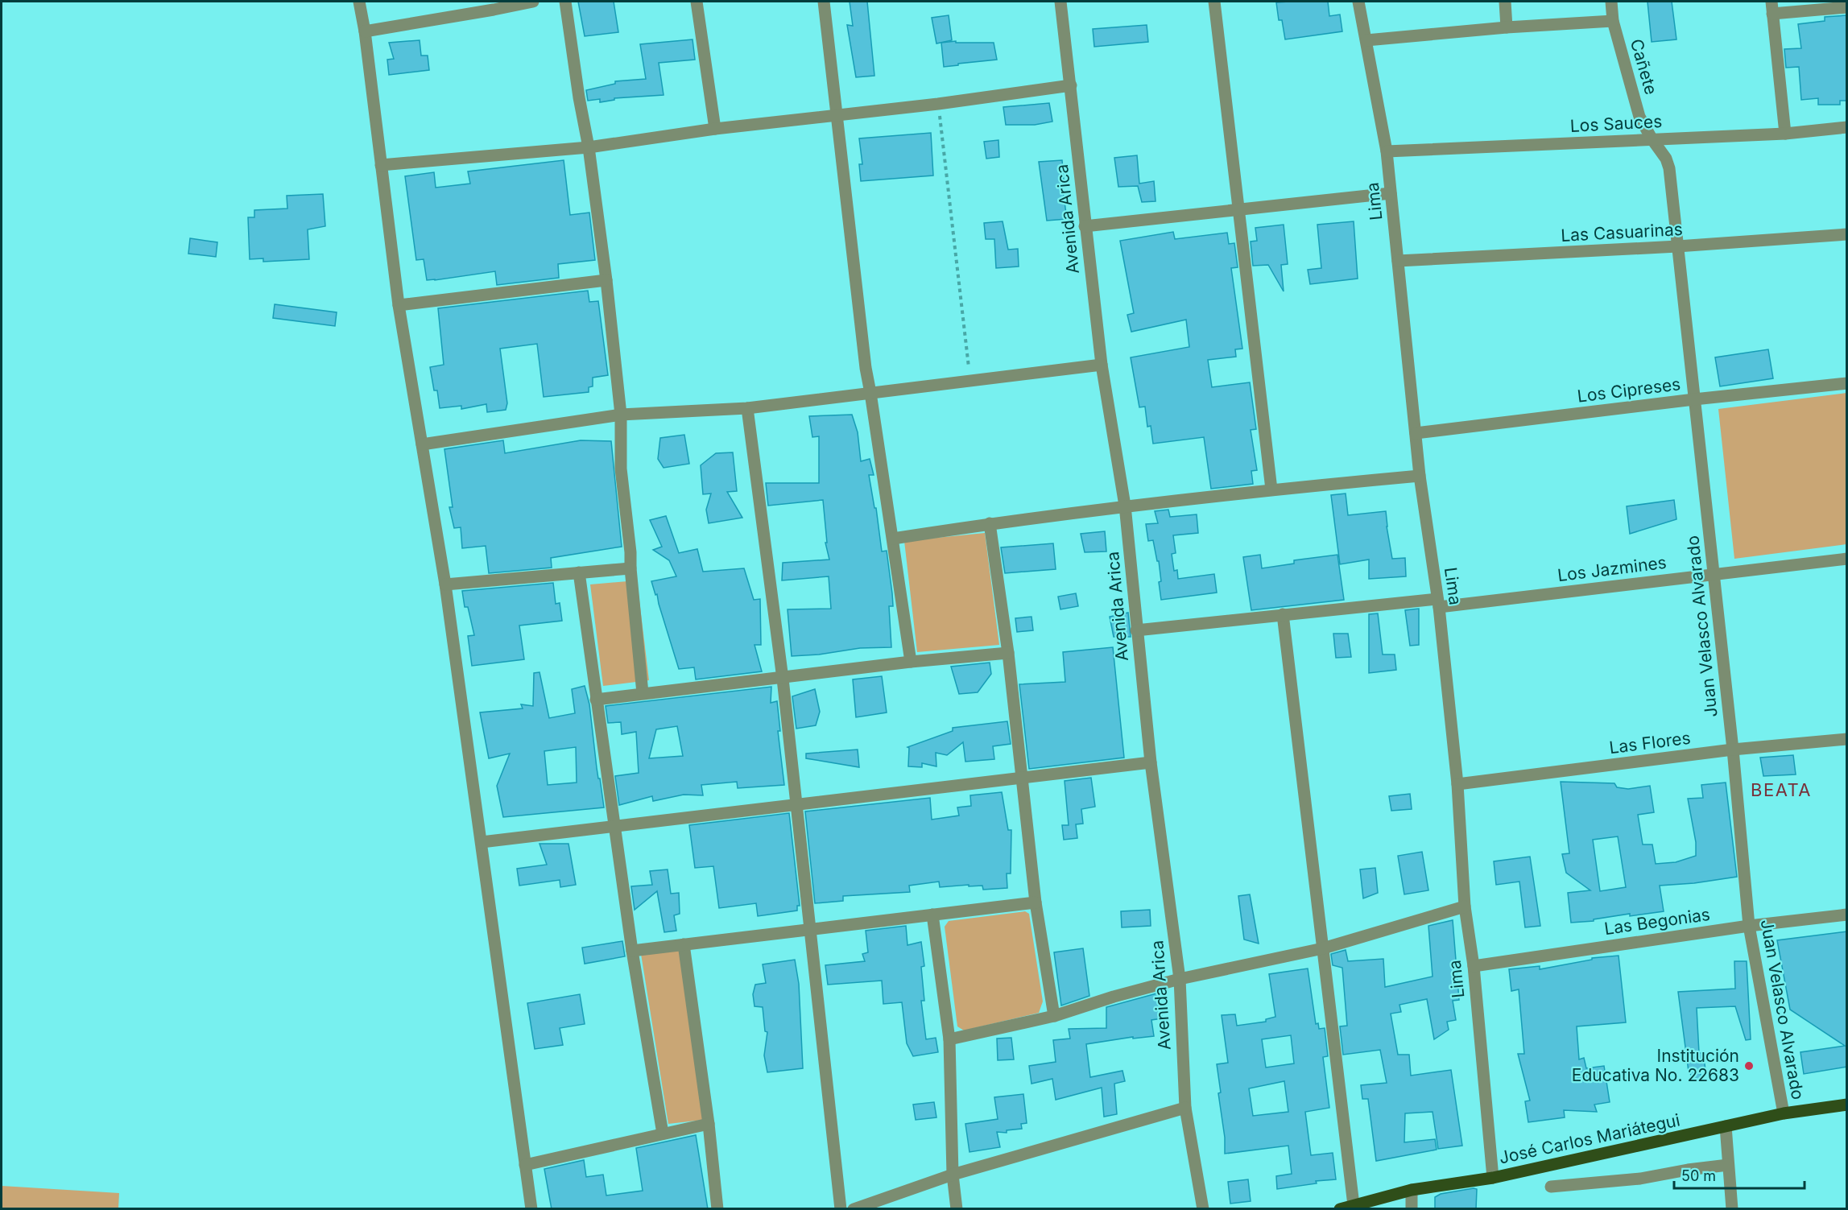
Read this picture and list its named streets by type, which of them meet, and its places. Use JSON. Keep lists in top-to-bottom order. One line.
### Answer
{"streets":{"main road":["José Carlos Mariátegui"],"street":["Cañete","Los Sauces","Lima","Avenida Arica","Las Casuarinas","Los Cipreses","Los Jazmines","Juan Velasco Alvarado","Las Flores","Las Begonias"]},"crossings":[["Cañete","Los Sauces"],["Cañete","Juan Velasco Alvarado"],["Los Sauces","Lima"],["Los Sauces","Juan Velasco Alvarado"],["Lima","Las Casuarinas"],["Lima","Los Cipreses"],["Lima","Los Jazmines"],["Lima","Las Flores"],["Lima","Las Begonias"],["Lima","José Carlos Mariátegui"],["Avenida Arica","Los Jazmines"],["Las Casuarinas","Juan Velasco Alvarado"],["Los Cipreses","Juan Velasco Alvarado"],["Los Jazmines","Juan Velasco Alvarado"],["Juan Velasco Alvarado","Las Flores"],["Juan Velasco Alvarado","Las Begonias"],["Juan Velasco Alvarado","José Carlos Mariátegui"]],"districts":["BEATA"],"places":["Institución Educativa No. 22683"],"scale_bar":"50 m"}
